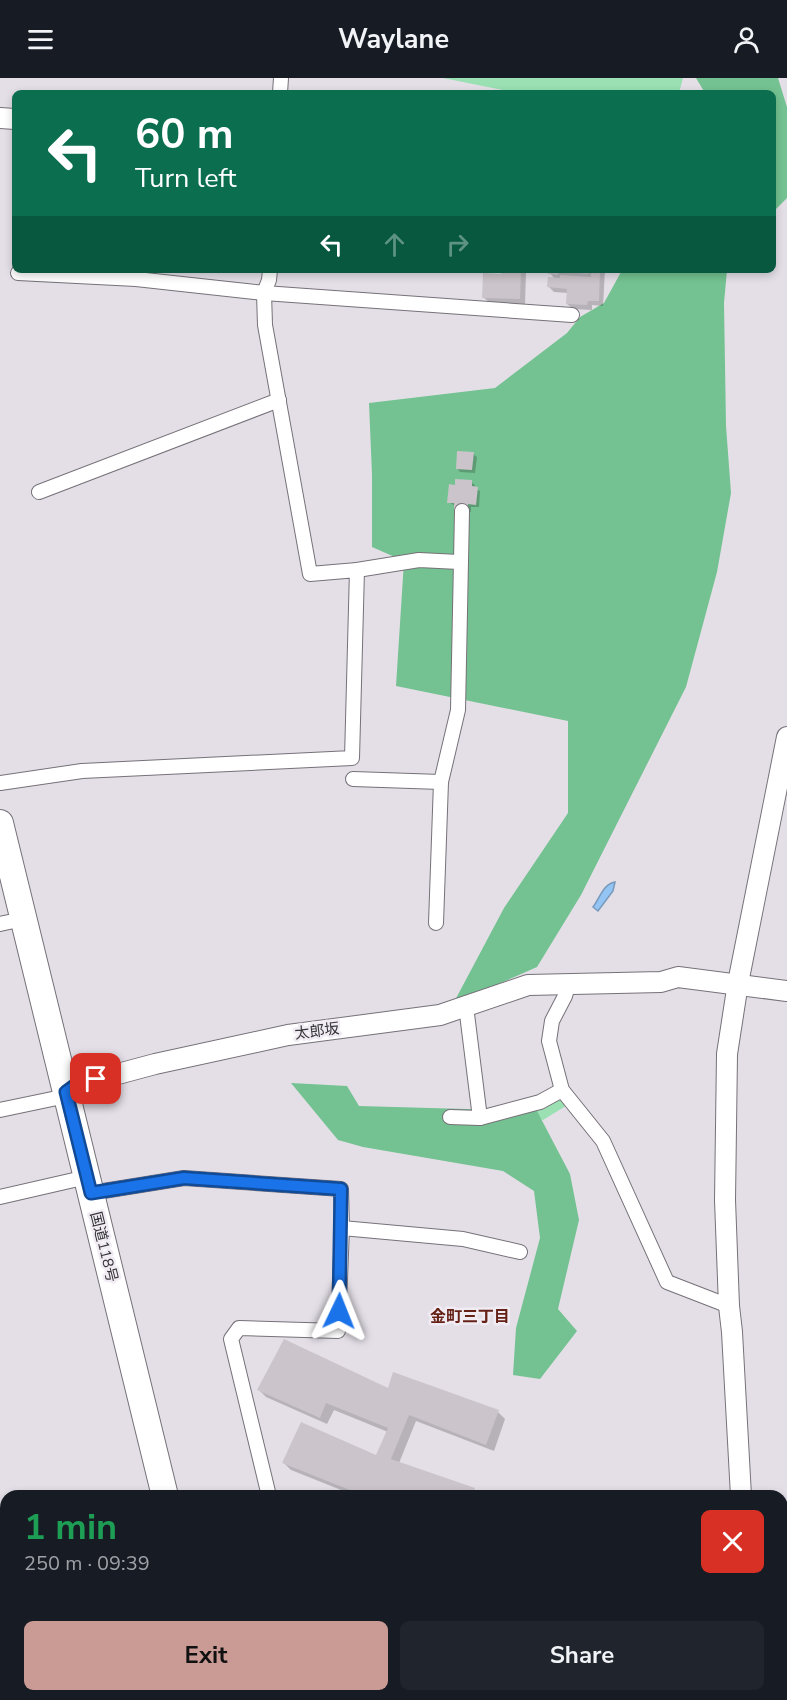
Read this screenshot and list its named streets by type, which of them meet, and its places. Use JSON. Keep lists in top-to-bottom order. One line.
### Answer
{"streets":{"highway":["国道118号"],"street":["太郎坂"]},"crossings":[["太郎坂","国道118号"]],"districts":["金町三丁目"],"page":{"header":"Waylane","turn":["60 m","Turn left"],"heading":["1 min","250 m · 09:39"],"buttons":["Exit","Share"]}}
